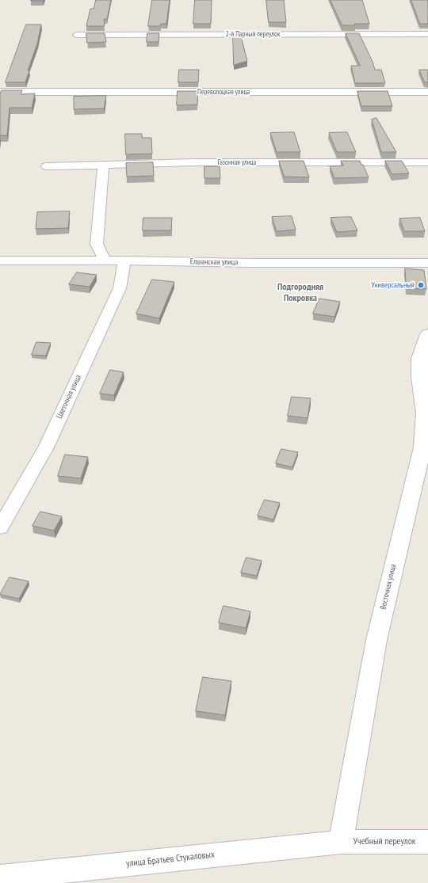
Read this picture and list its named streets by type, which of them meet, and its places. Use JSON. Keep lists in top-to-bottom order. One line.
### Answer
{"streets":{"street":["2-й Парный переулок","Переволоцкая улица","Газонная улица","Елшанская улица","Цветочная улица","Восточная улица","Учебный переулок","улица Братьев Стукаловых"]},"crossings":[["Елшанская улица","Цветочная улица"],["Восточная улица","Учебный переулок"],["Восточная улица","улица Братьев Стукаловых"],["Учебный переулок","улица Братьев Стукаловых"]],"districts":["Подгородняя Покровка"],"places":["Универсальный"]}
